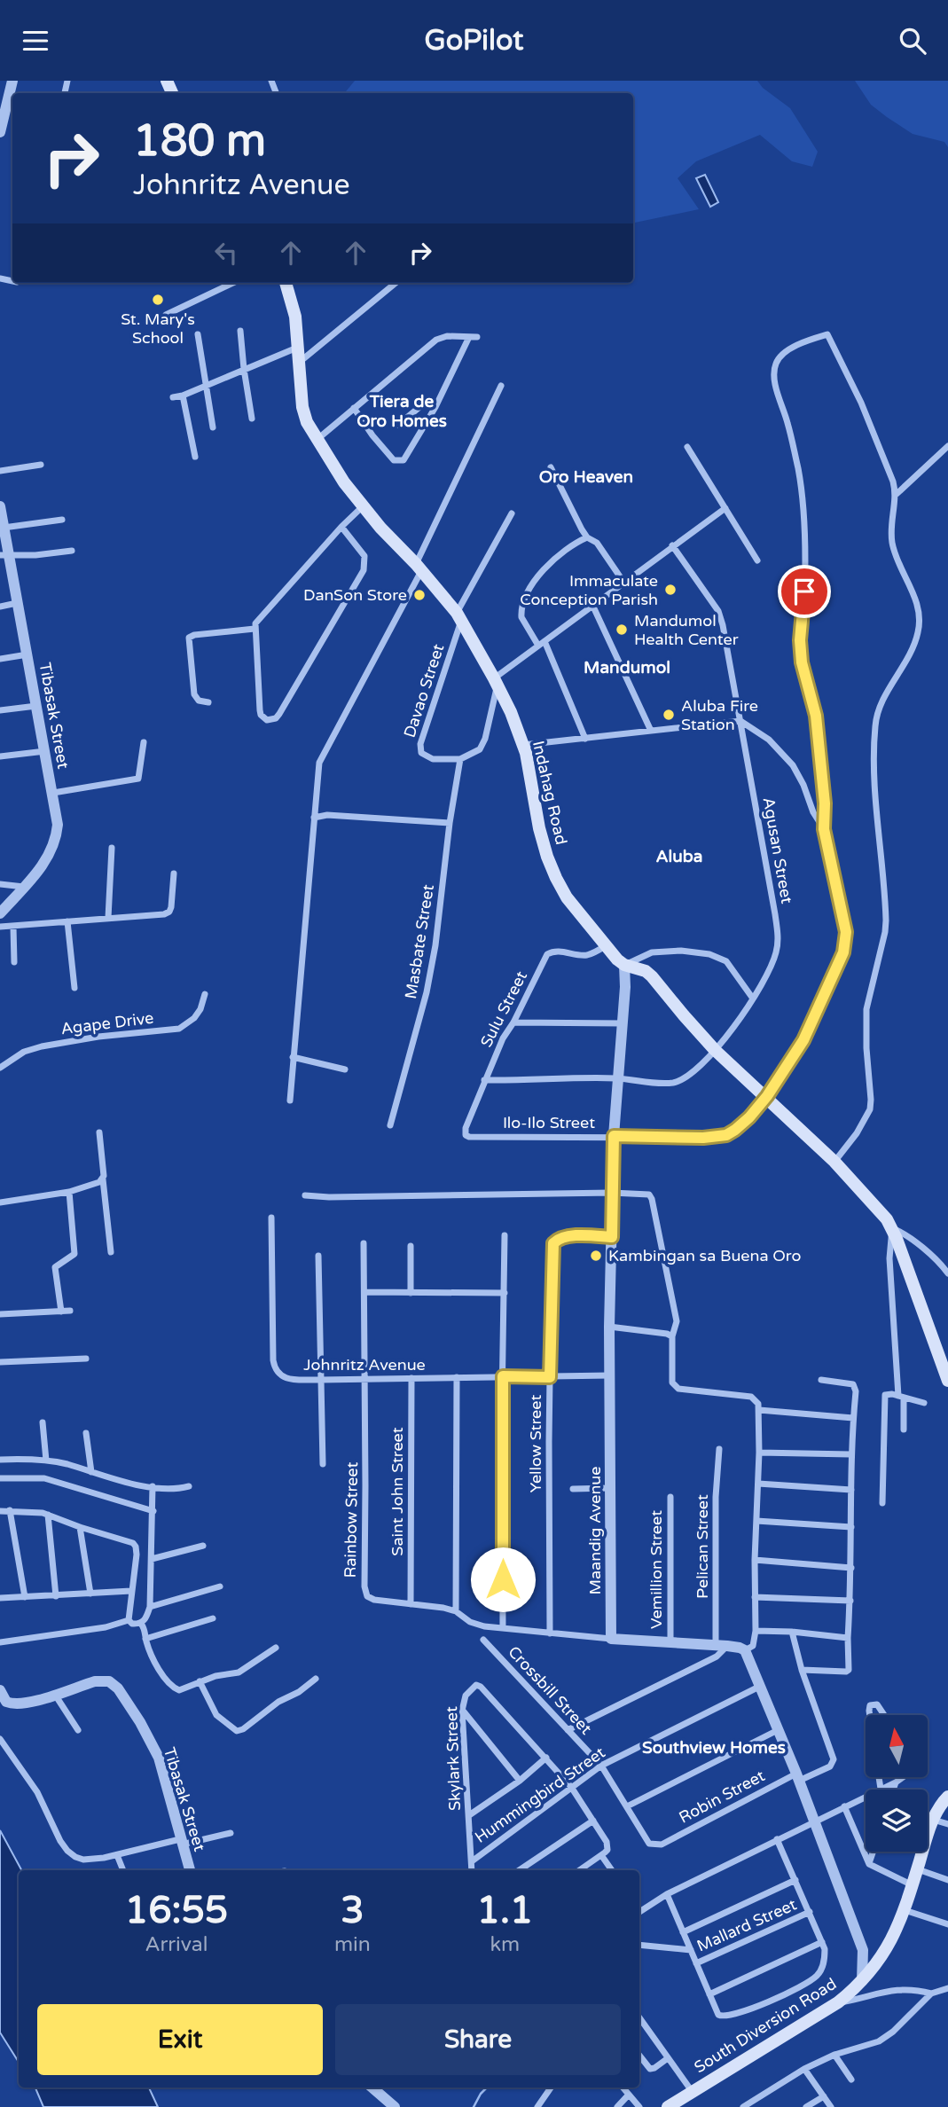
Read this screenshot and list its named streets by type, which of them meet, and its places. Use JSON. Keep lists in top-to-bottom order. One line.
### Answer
{"streets":{"main road":["Indahag Road","South Diversion Road"],"street":["Davao Street","Tibasak Street","Agusan Street","Masbate Street","Sulu Street","Agape Drive","Ilo-Ilo Street","Johnritz Avenue","Yellow Street","Saint John Street","Rainbow Street","Maandig Avenue","Pelican Street","Vemillion Street","Crossbill Street","Skylark Street","Hummingbird Street","Robin Street","Mallard Street"]},"crossings":[["Davao Street","Indahag Road"],["Davao Street","Masbate Street"],["Indahag Road","Agusan Street"],["Indahag Road","Sulu Street"],["Indahag Road","Ilo-Ilo Street"],["Indahag Road","Maandig Avenue"],["Agusan Street","Sulu Street"],["Agusan Street","Maandig Avenue"],["Sulu Street","Ilo-Ilo Street"],["Ilo-Ilo Street","Maandig Avenue"],["Johnritz Avenue","Yellow Street"],["Johnritz Avenue","Saint John Street"],["Johnritz Avenue","Rainbow Street"],["Johnritz Avenue","Maandig Avenue"],["Yellow Street","Rainbow Street"],["Yellow Street","Maandig Avenue"],["Saint John Street","Rainbow Street"],["Rainbow Street","Maandig Avenue"],["Crossbill Street","Hummingbird Street"],["Crossbill Street","Robin Street"],["Skylark Street","Hummingbird Street"]],"districts":["Tiera de Oro Homes","Oro Heaven","Mandumol","Aluba","Southview Homes"],"places":["St. Mary's School","Immaculate Conception Parish","DanSon Store","Mandumol Health Center","Aluba Fire Station","Kambingan sa Buena Oro"],"north":"top","page":{"header":"GoPilot","turn":["180 m","Johnritz Avenue"],"eta":["16:55","Arrival","3","min","1.1","km"],"buttons":["Exit","Share"]}}
